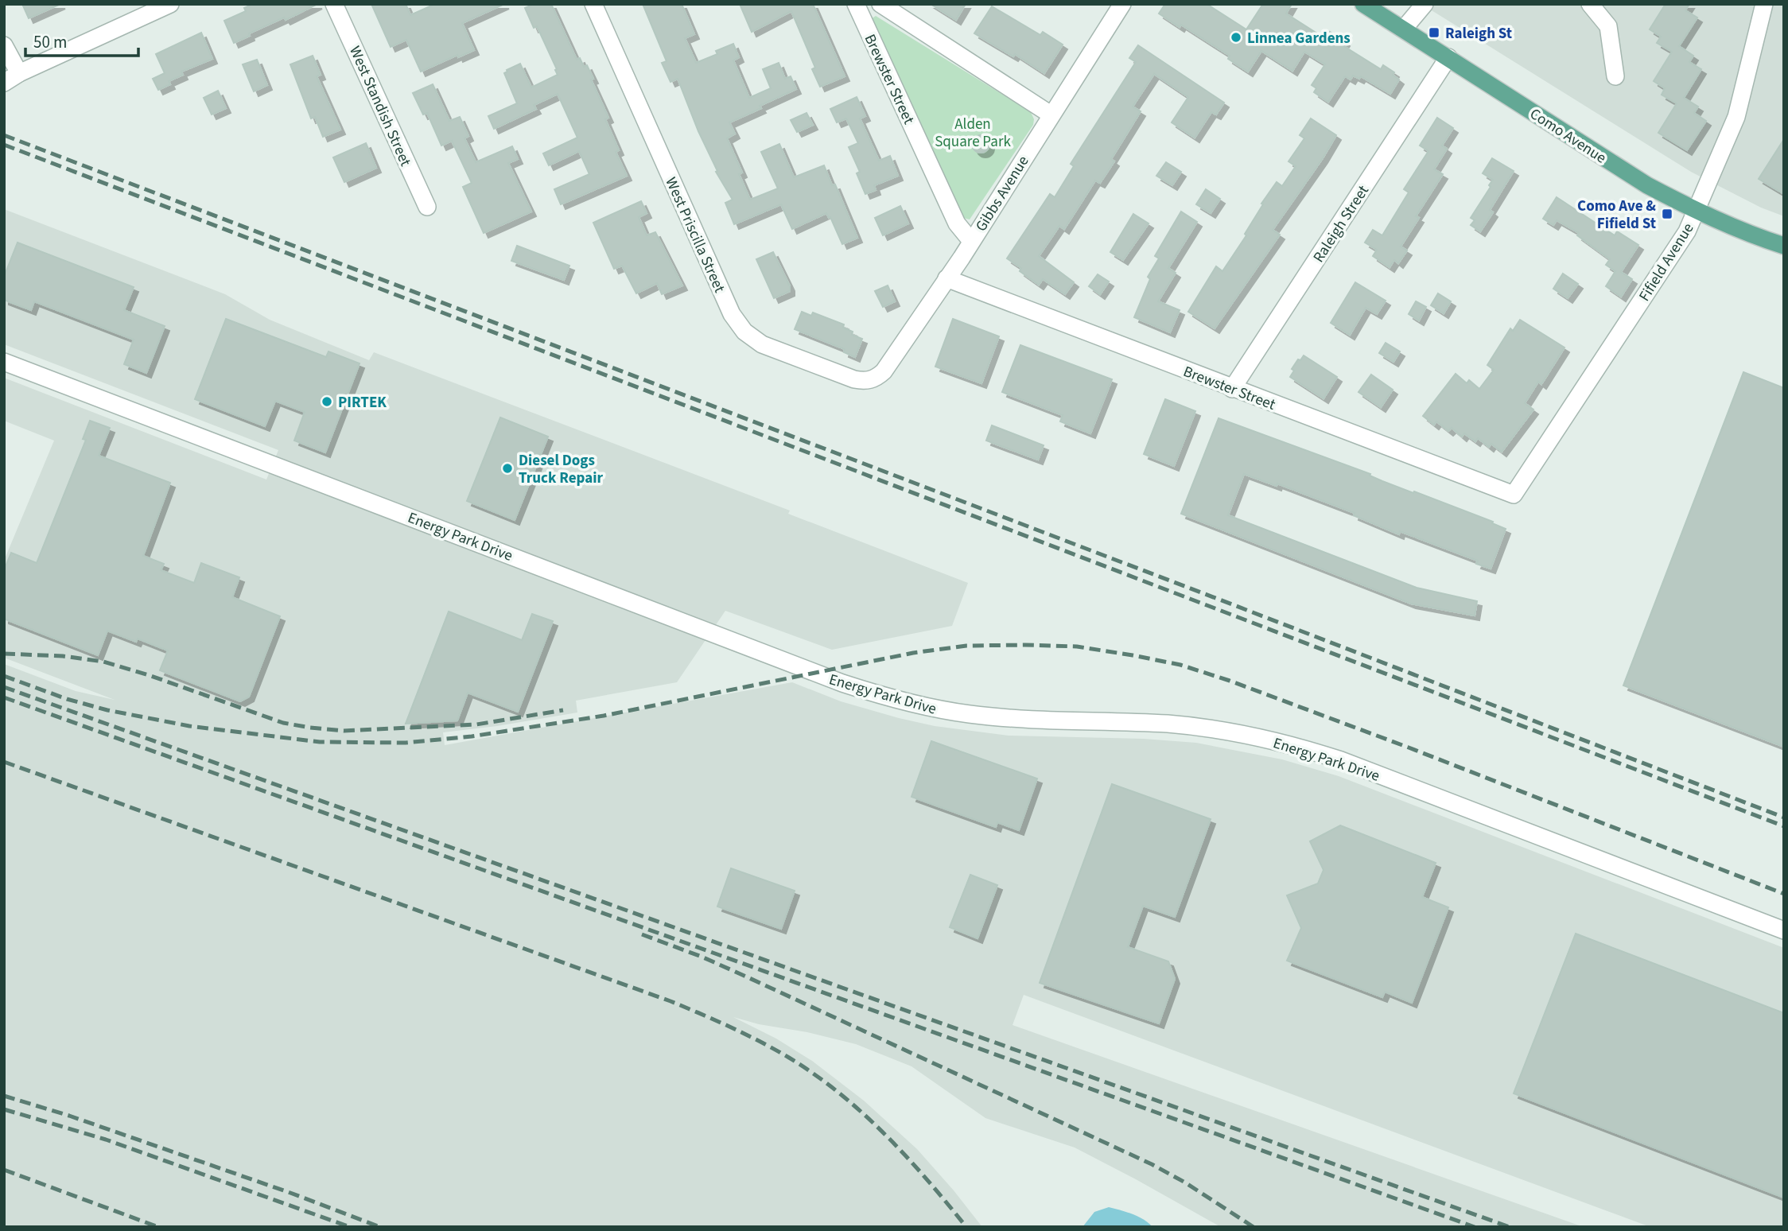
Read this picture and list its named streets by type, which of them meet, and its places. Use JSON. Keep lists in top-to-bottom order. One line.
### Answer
{"streets":{"main road":["Como Avenue"],"street":["Brewster Street","West Standish Street","Gibbs Avenue","Raleigh Street","West Priscilla Street","Fifield Avenue","Energy Park Drive"]},"crossings":[["Brewster Street","Gibbs Avenue"],["Brewster Street","Raleigh Street"],["Brewster Street","Fifield Avenue"],["Como Avenue","Raleigh Street"],["Como Avenue","Fifield Avenue"],["Gibbs Avenue","West Priscilla Street"]],"parks":["Alden Square Park"],"places":{"transit":["Raleigh St","Como Ave & Fifield St"],"other":["Linnea Gardens","PIRTEK","Diesel Dogs Truck Repair"]},"scale_bar":"50 m"}
